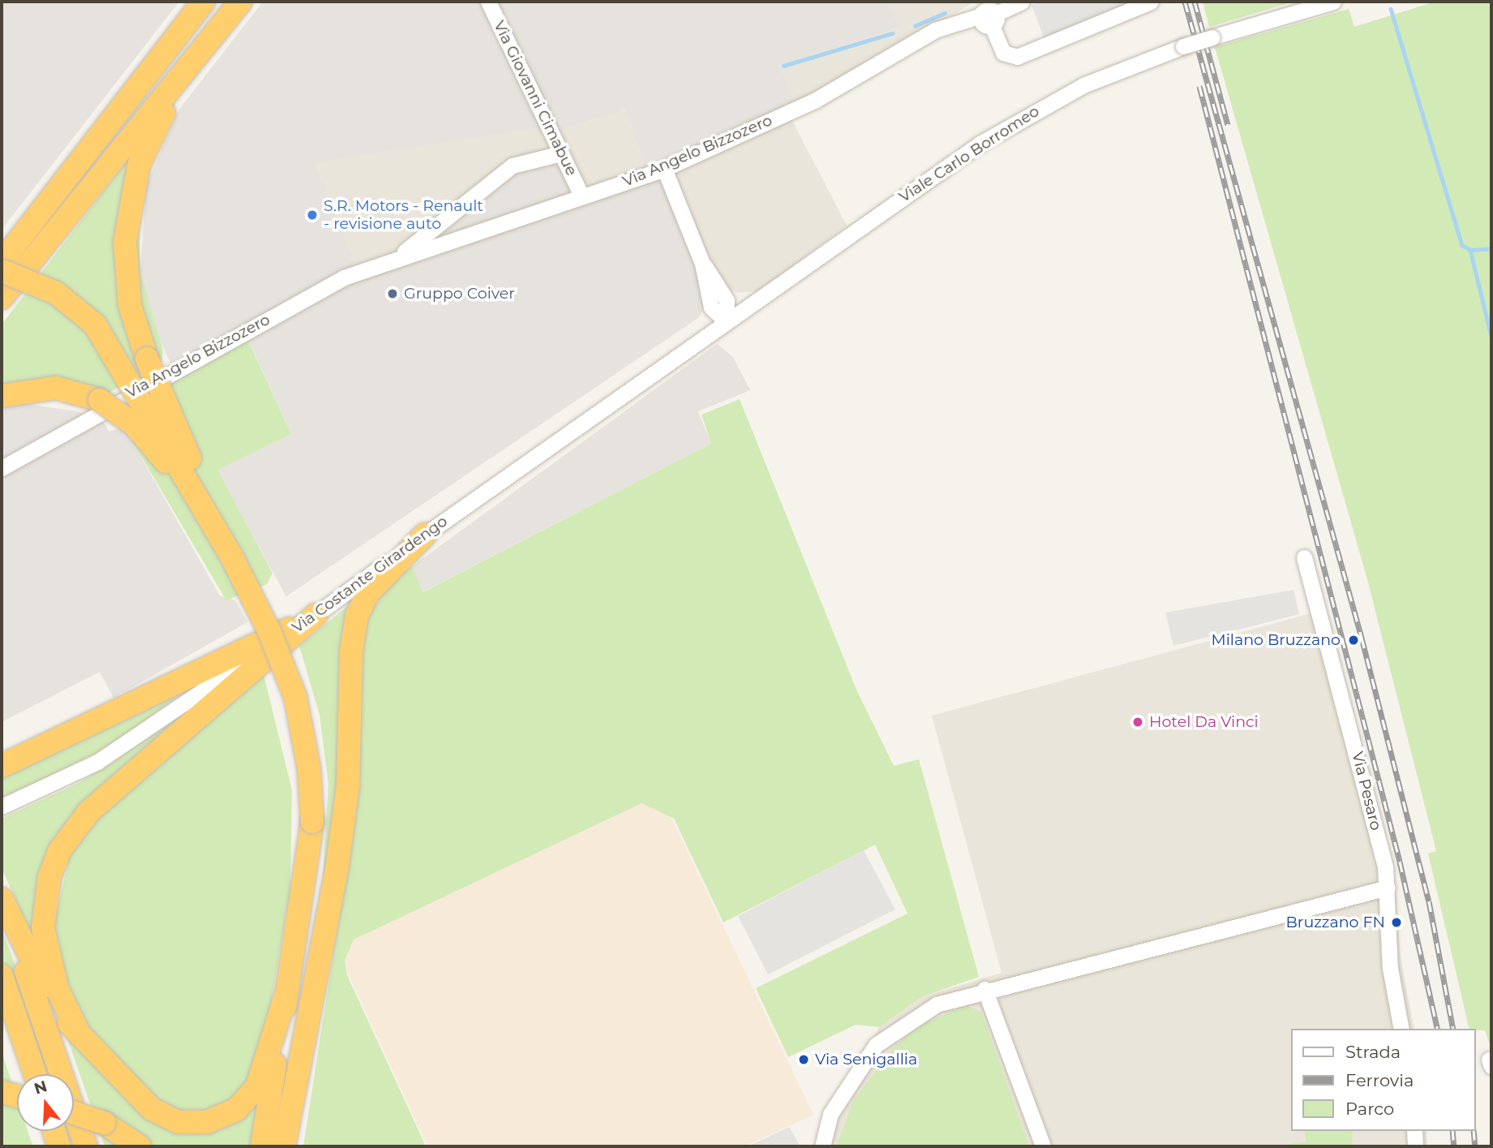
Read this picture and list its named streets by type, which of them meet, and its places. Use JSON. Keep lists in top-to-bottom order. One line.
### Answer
{"streets":{"street":["Via Giovanni Cimabue","Via Angelo Bizzozero","Viale Carlo Borromeo","Via Costante Girardengo","Via Pesaro"]},"crossings":[["Via Giovanni Cimabue","Via Angelo Bizzozero"],["Viale Carlo Borromeo","Via Costante Girardengo"]],"places":["S.R. Motors - Renault - revisione auto","Gruppo Coiver","Milano Bruzzano","Hotel Da Vinci","Bruzzano FN","Via Senigallia"],"legend":["Strada","Ferrovia","Parco"],"north":"top"}
